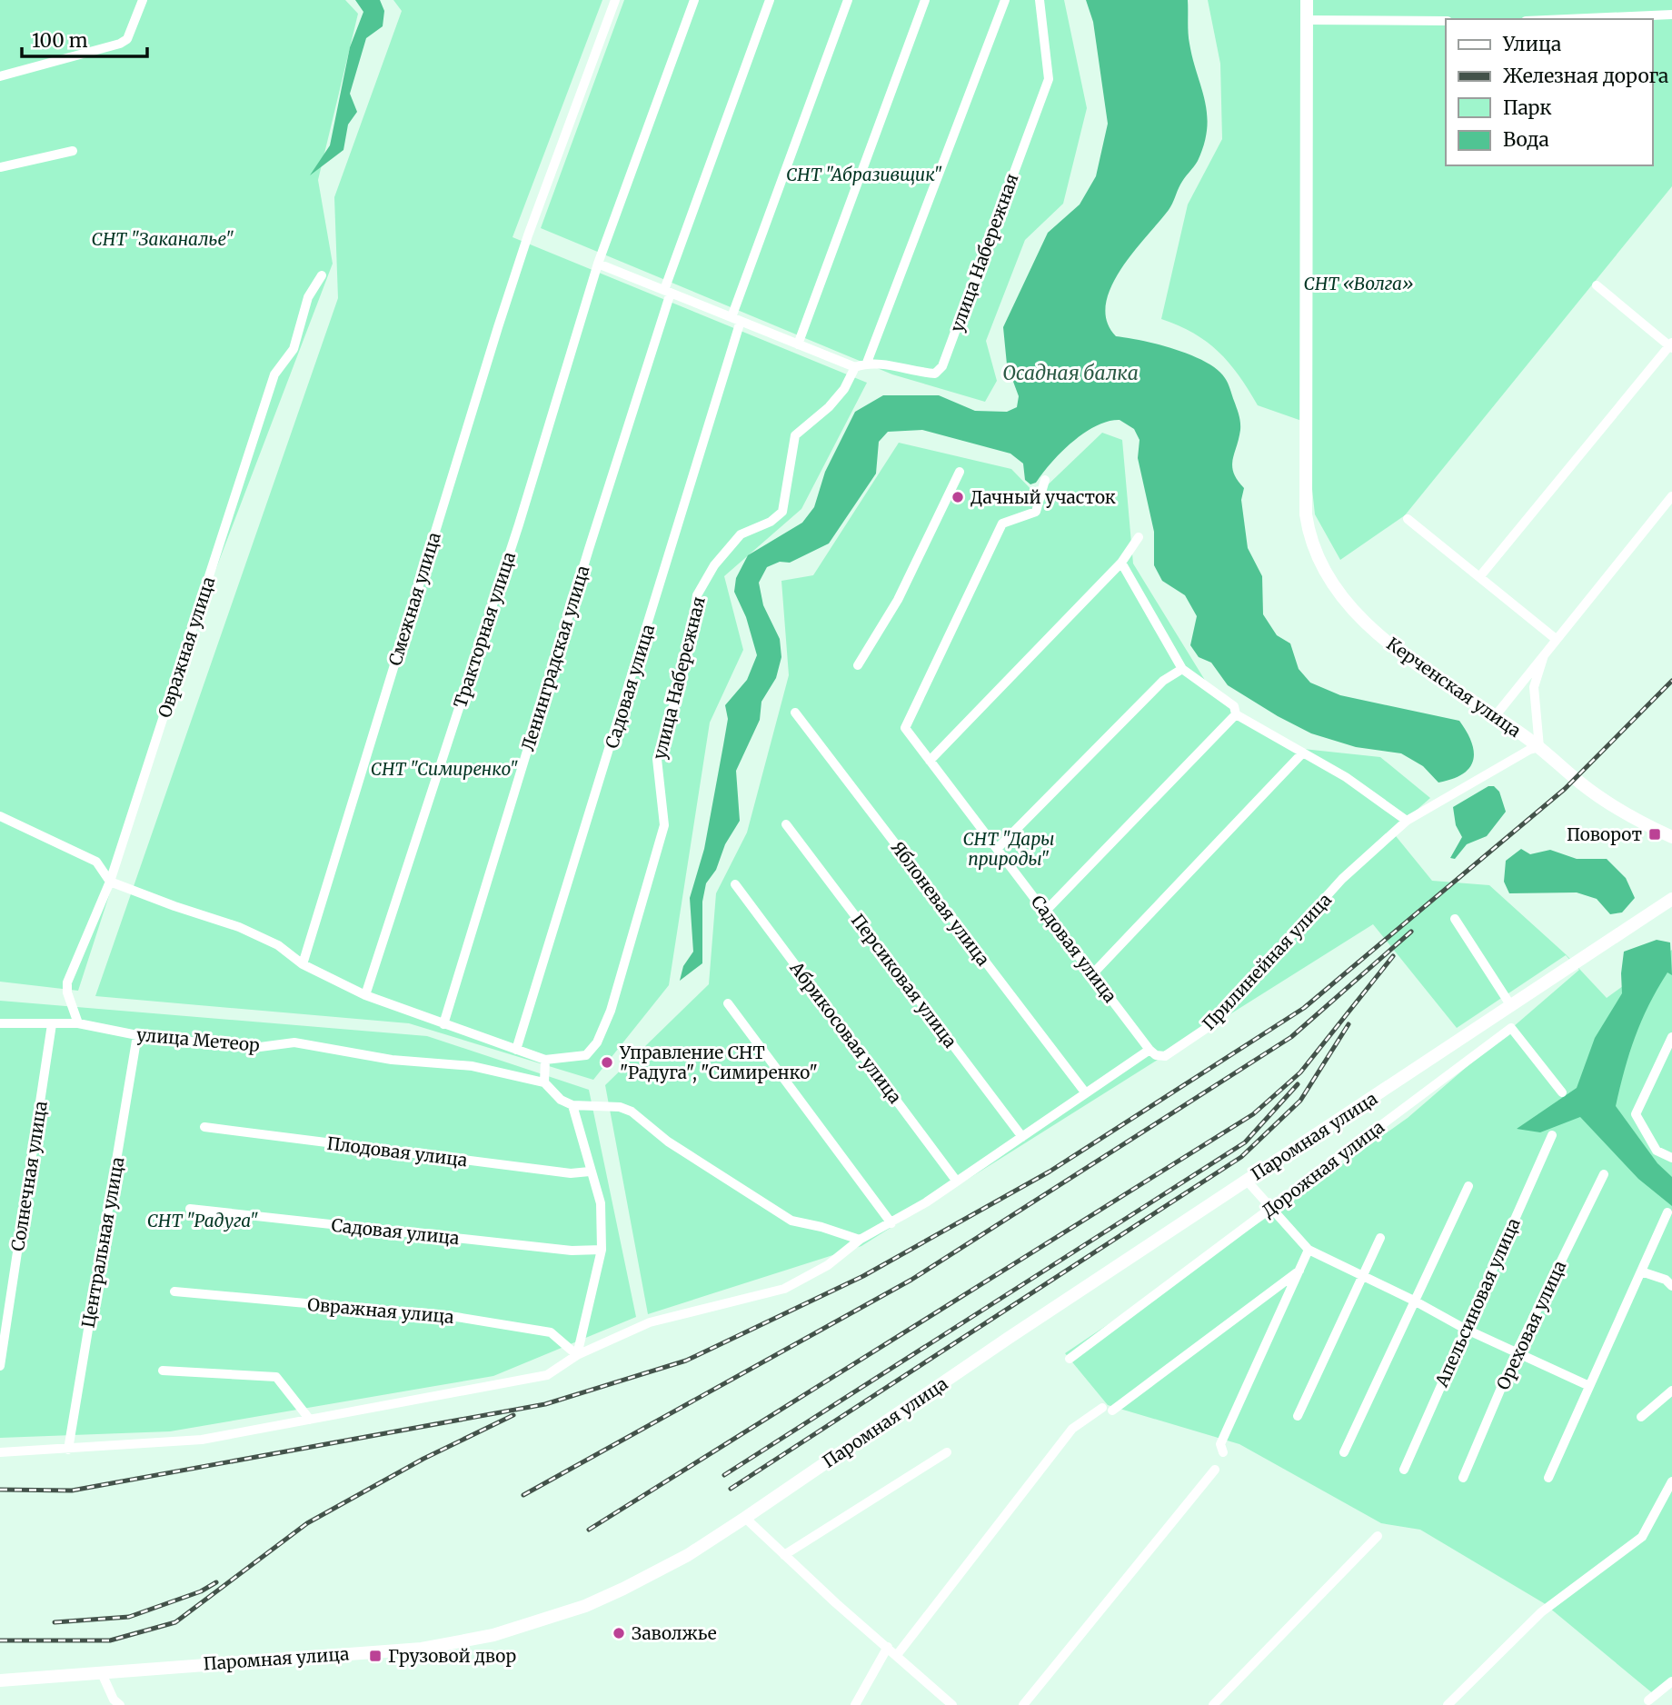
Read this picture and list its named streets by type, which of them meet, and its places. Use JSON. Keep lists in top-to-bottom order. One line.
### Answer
{"streets":{"street":["улица Набережная","Смежная улица","Тракторная улица","Овражная улица","Ленинградская улица","Садовая улица","Керченская улица","Яблоневая улица","Прилинейная улица","Персиковая улица","Абрикосовая улица","улица Метеор","Паромная улица","Плодовая улица","Дорожная улица","Солнечная улица","Центральная улица","Апельсиновая улица","Ореховая улица"]},"crossings":[["Овражная улица","улица Метеор"],["Садовая улица","Прилинейная улица"],["Керченская улица","Прилинейная улица"],["улица Метеор","Солнечная улица"],["улица Метеор","Центральная улица"]],"water":["Осадная балка"],"parks":["СНТ \"Абразивщик\"","СНТ \"Заканалье\"","СНТ «Волга»","СНТ \"Симиренко\"","СНТ \"Дары природы\"","СНТ \"Радуга\""],"places":{"other":["Дачный участок","Управление СНТ \"Радуга\", \"Симиренко\"","Заволжье"],"transit":["Поворот","Грузовой двор"]},"legend":["Улица","Железная дорога","Парк","Вода"],"scale_bar":"100 m"}
